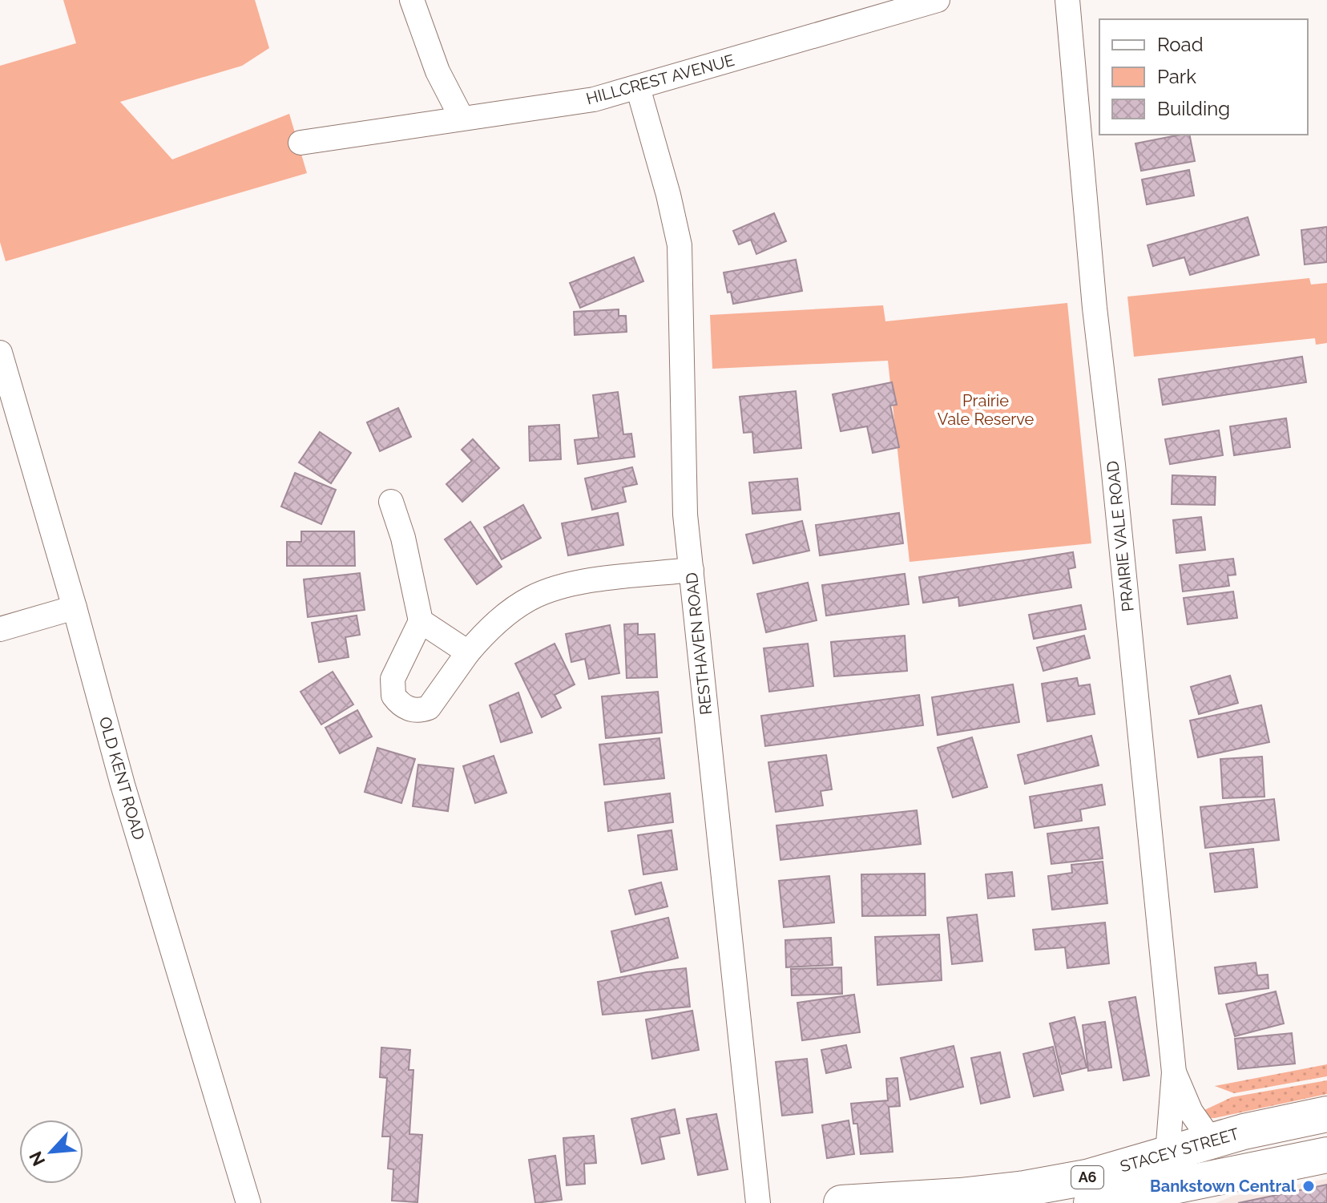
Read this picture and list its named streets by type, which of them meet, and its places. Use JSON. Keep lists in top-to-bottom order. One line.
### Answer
{"streets":{"highway":["STACEY STREET","A6"],"street":["HILLCREST AVENUE","PRAIRIE VALE ROAD","RESTHAVEN ROAD","OLD KENT ROAD"]},"crossings":[["HILLCREST AVENUE","RESTHAVEN ROAD"],["PRAIRIE VALE ROAD","STACEY STREET"]],"parks":["Prairie Vale Reserve"],"places":["Bankstown Central"],"legend":["Road","Park","Building"],"north":"bottom left"}
